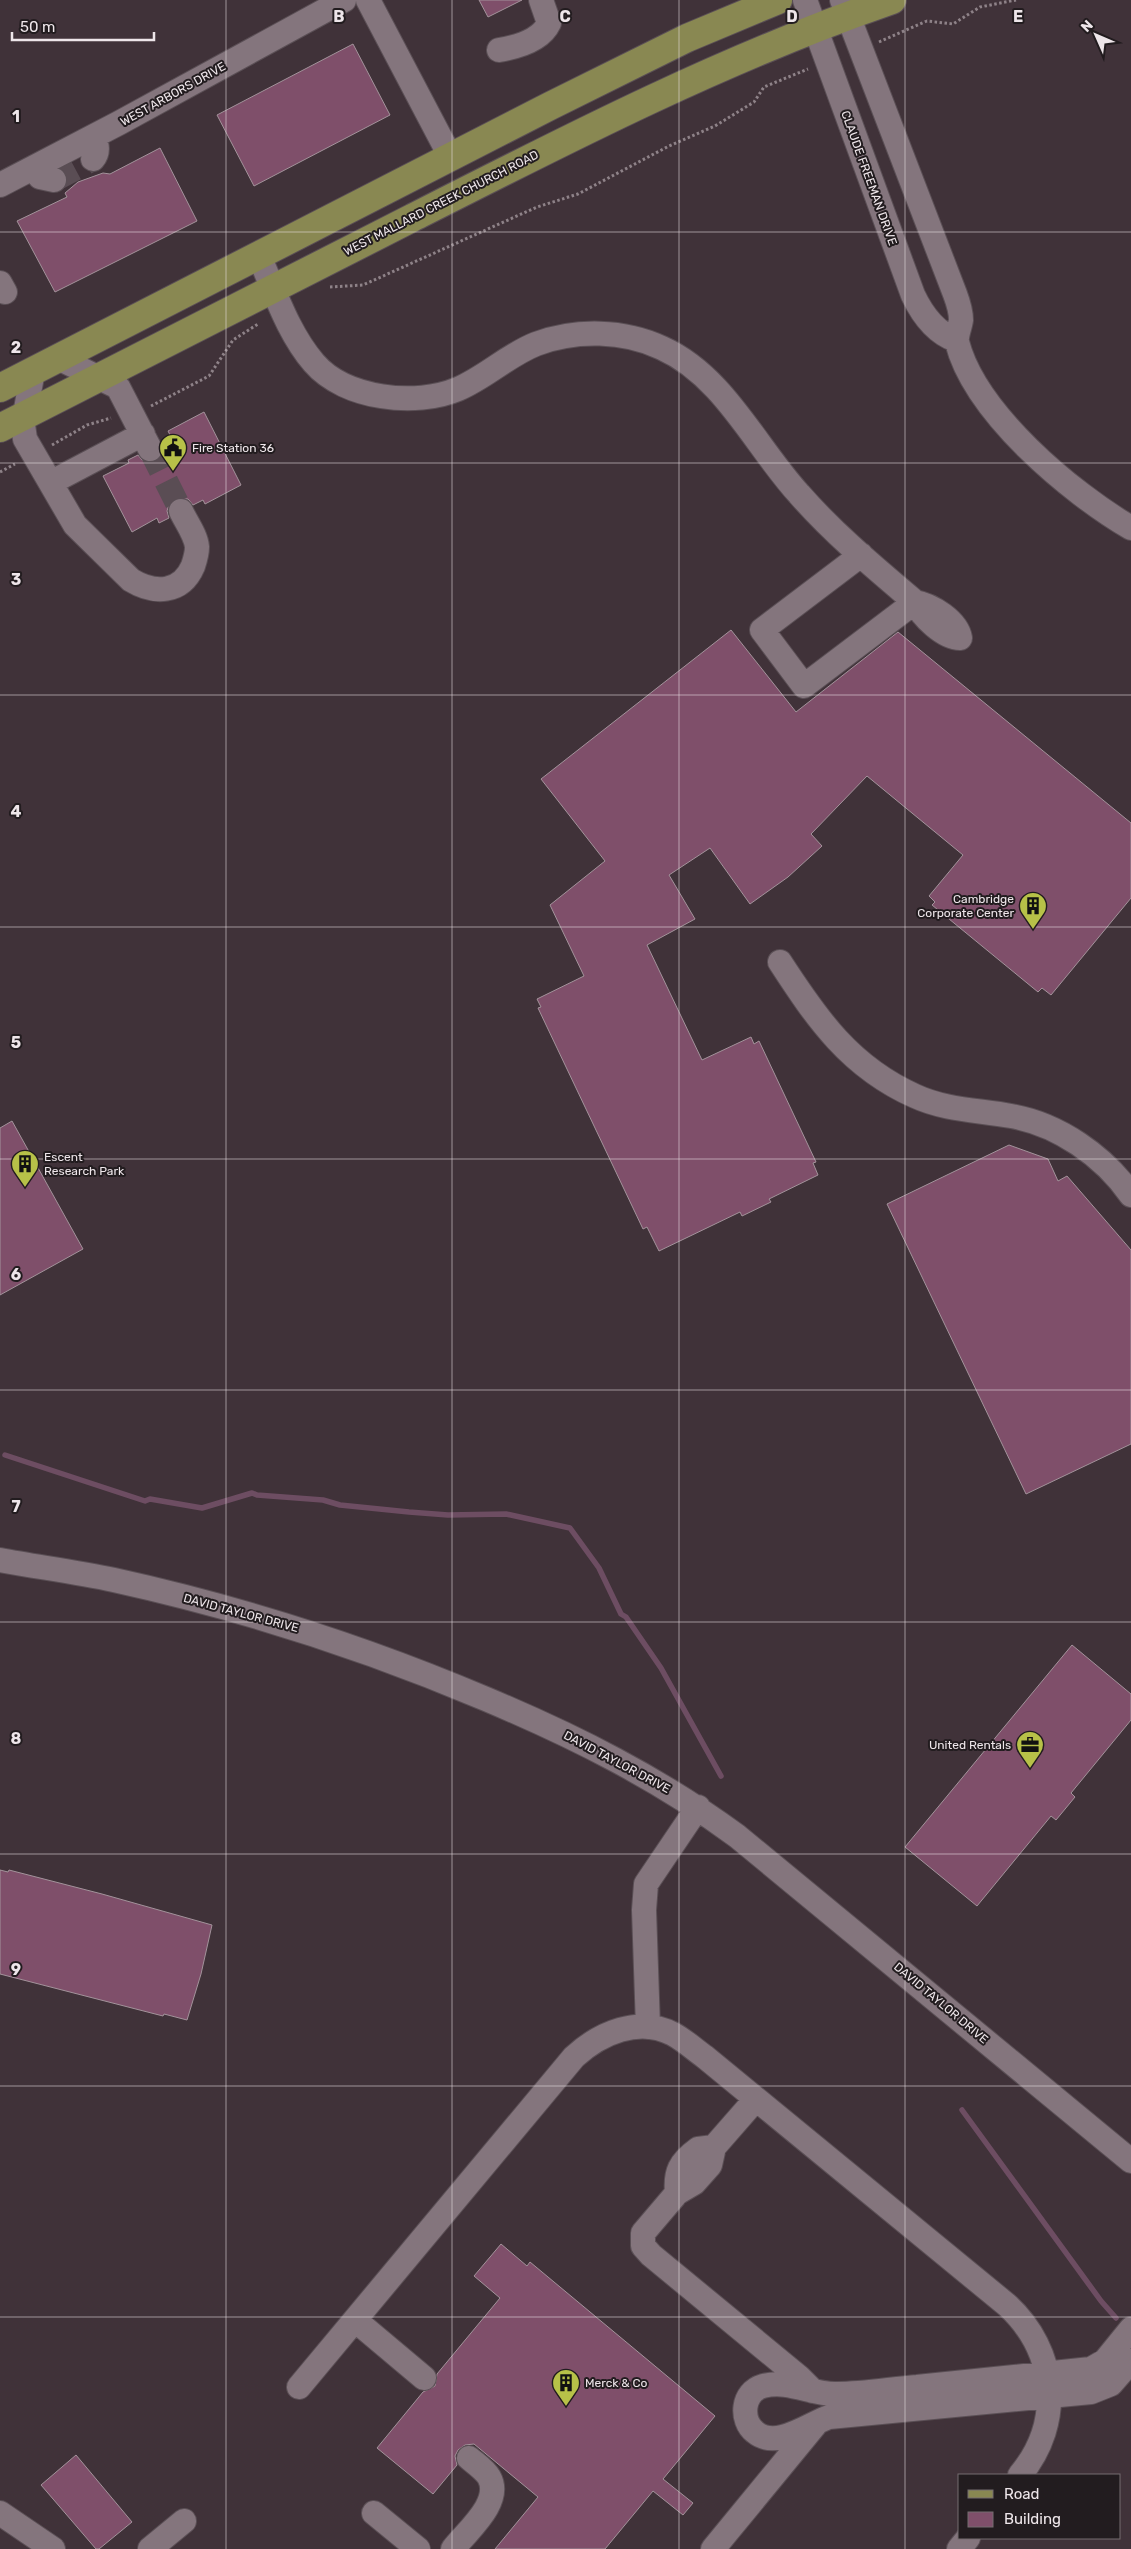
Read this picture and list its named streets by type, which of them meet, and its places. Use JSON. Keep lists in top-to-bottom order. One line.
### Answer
{"streets":{"main road":["WEST MALLARD CREEK CHURCH ROAD"],"street":["WEST ARBORS DRIVE","CLAUDE FREEMAN DRIVE","DAVID TAYLOR DRIVE"]},"crossings":[["CLAUDE FREEMAN DRIVE","WEST MALLARD CREEK CHURCH ROAD"]],"places":{"public building":["Fire Station 36"],"building":["Cambridge Corporate Center","Escent Research Park","Merck & Co"],"office":["United Rentals"]},"legend":["Road","Building"],"scale_bar":"50 m","north":"top left","grid":{"columns":["B","C","D","E"],"rows":["1","2","3","4","5","6","7","8","9"]}}
